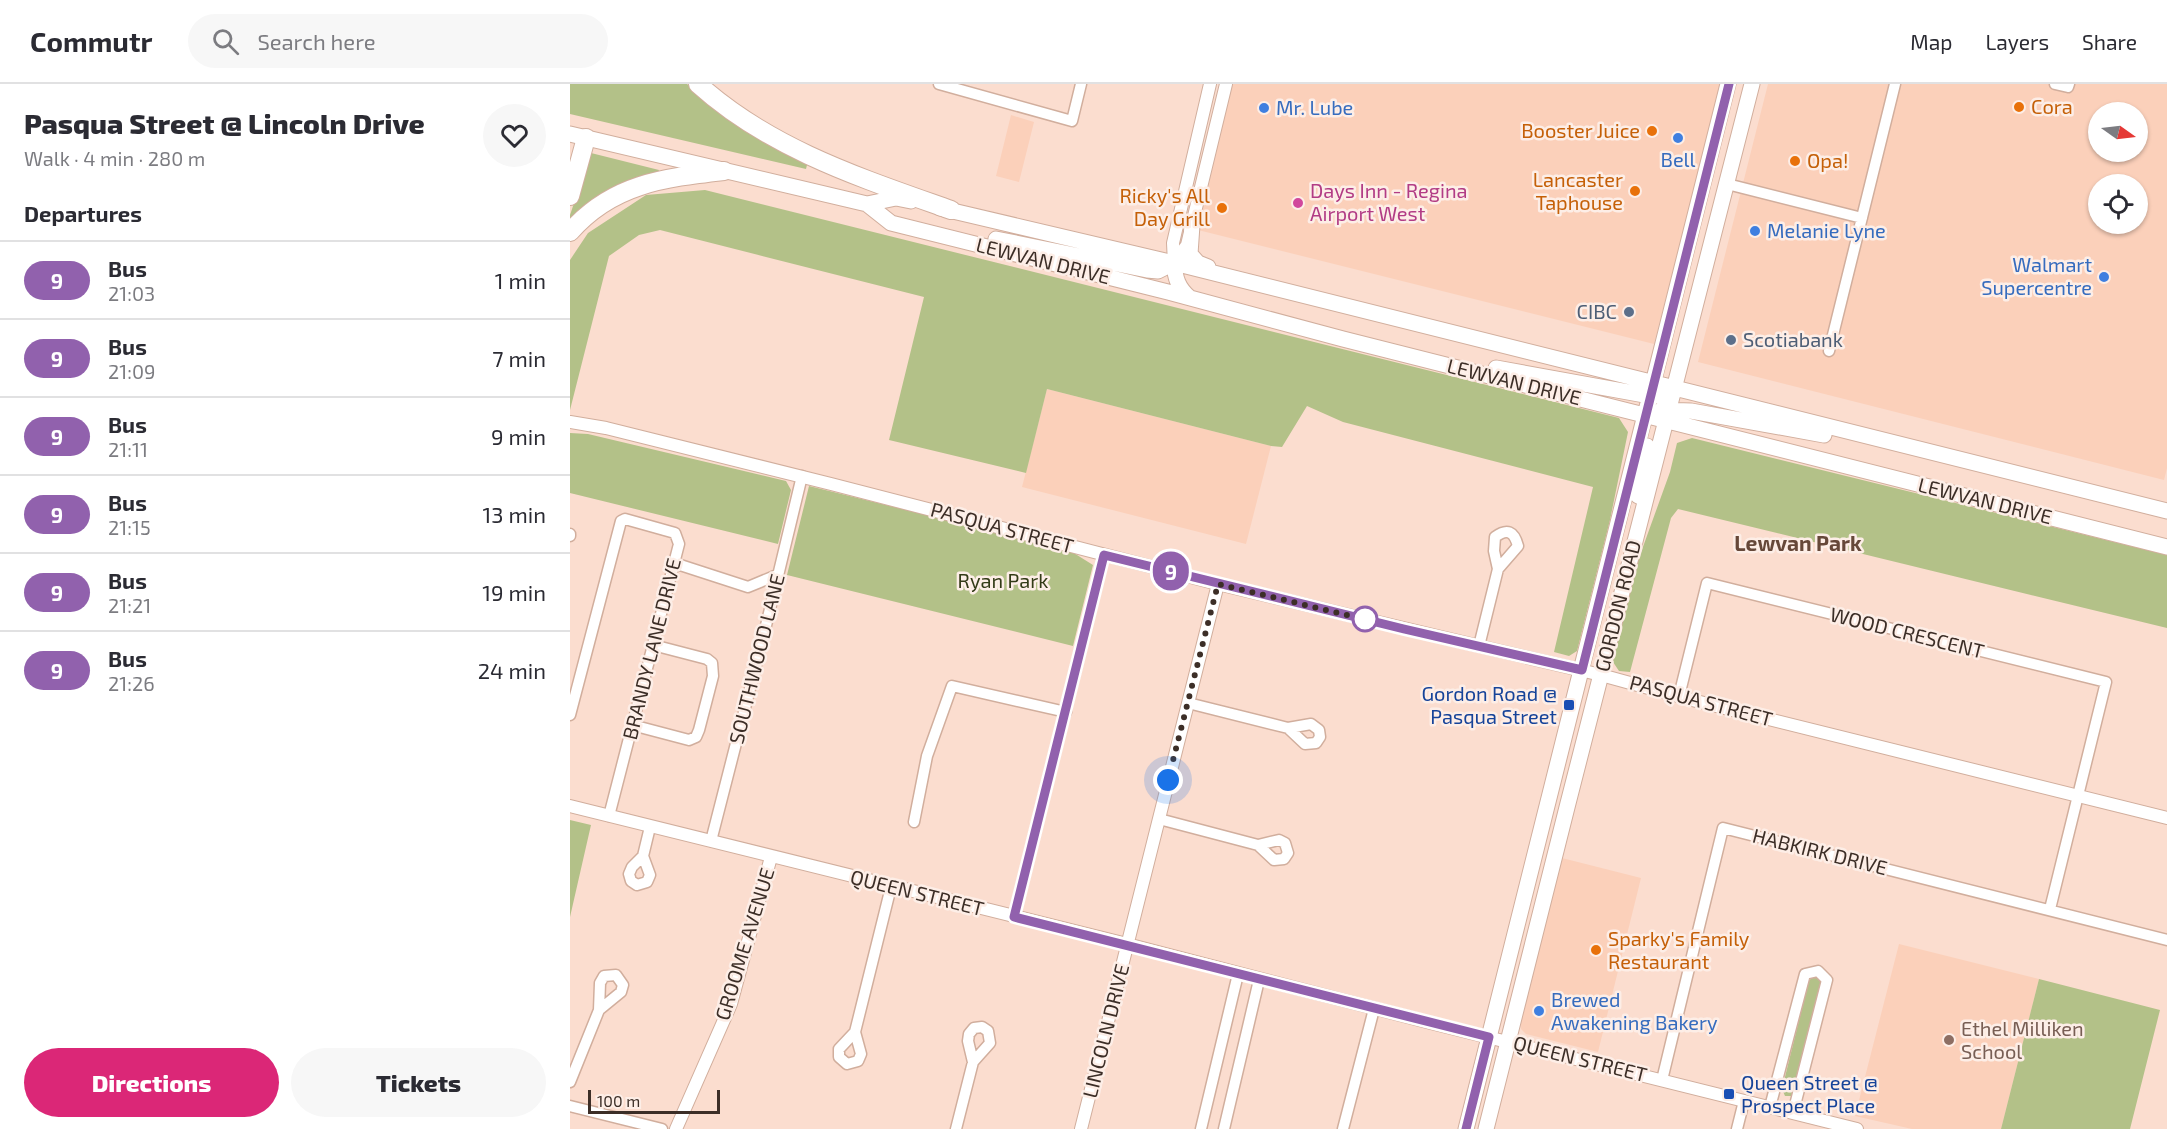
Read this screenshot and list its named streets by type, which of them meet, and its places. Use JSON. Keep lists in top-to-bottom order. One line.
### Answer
{"streets":{"main road":["LEWVAN DRIVE","GORDON ROAD"],"street":["PASQUA STREET","WOOD CRESCENT","BRANDY LANE DRIVE","SOUTHWOOD LANE","HABKIRK DRIVE","QUEEN STREET","GROOME AVENUE","LINCOLN DRIVE"]},"crossings":[["LEWVAN DRIVE","GORDON ROAD"],["PASQUA STREET","GORDON ROAD"],["PASQUA STREET","WOOD CRESCENT"],["PASQUA STREET","SOUTHWOOD LANE"],["PASQUA STREET","LINCOLN DRIVE"],["GORDON ROAD","QUEEN STREET"],["BRANDY LANE DRIVE","QUEEN STREET"],["SOUTHWOOD LANE","QUEEN STREET"],["HABKIRK DRIVE","QUEEN STREET"],["QUEEN STREET","GROOME AVENUE"],["QUEEN STREET","LINCOLN DRIVE"]],"districts":["Lewvan Park"],"parks":["Ryan Park"],"places":{"other":["Cora","Mr. Lube","Booster Juice","Bell","Opa!","Lancaster Taphouse","Days Inn - Regina Airport West","Ricky's All Day Grill","Melanie Lyne","Walmart Supercentre","CIBC","Scotiabank","Sparky's Family Restaurant","Brewed Awakening Bakery","Ethel Milliken School"],"transit":["Gordon Road @ Pasqua Street","Queen Street @ Prospect Place"]},"lines":["bus line 9"],"scale_bar":"100 m","north":"right","page":{"header":"Commutr","search":"Search here","nav":["Map","Layers","Share"],"heading":[["Pasqua Street @ Lincoln Drive","Walk · 4 min · 280 m"],"Departures"],"on_map":"9","list":[{"mark":"9","name":"Bus","note":"21:03","value":"1 min"},{"mark":"9","name":"Bus","note":"21:09","value":"7 min"},{"mark":"9","name":"Bus","note":"21:11","value":"9 min"},{"mark":"9","name":"Bus","note":"21:15","value":"13 min"},{"mark":"9","name":"Bus","note":"21:21","value":"19 min"},{"mark":"9","name":"Bus","note":"21:26","value":"24 min"}],"buttons":["Directions","Tickets"],"scale":"100 m"}}
